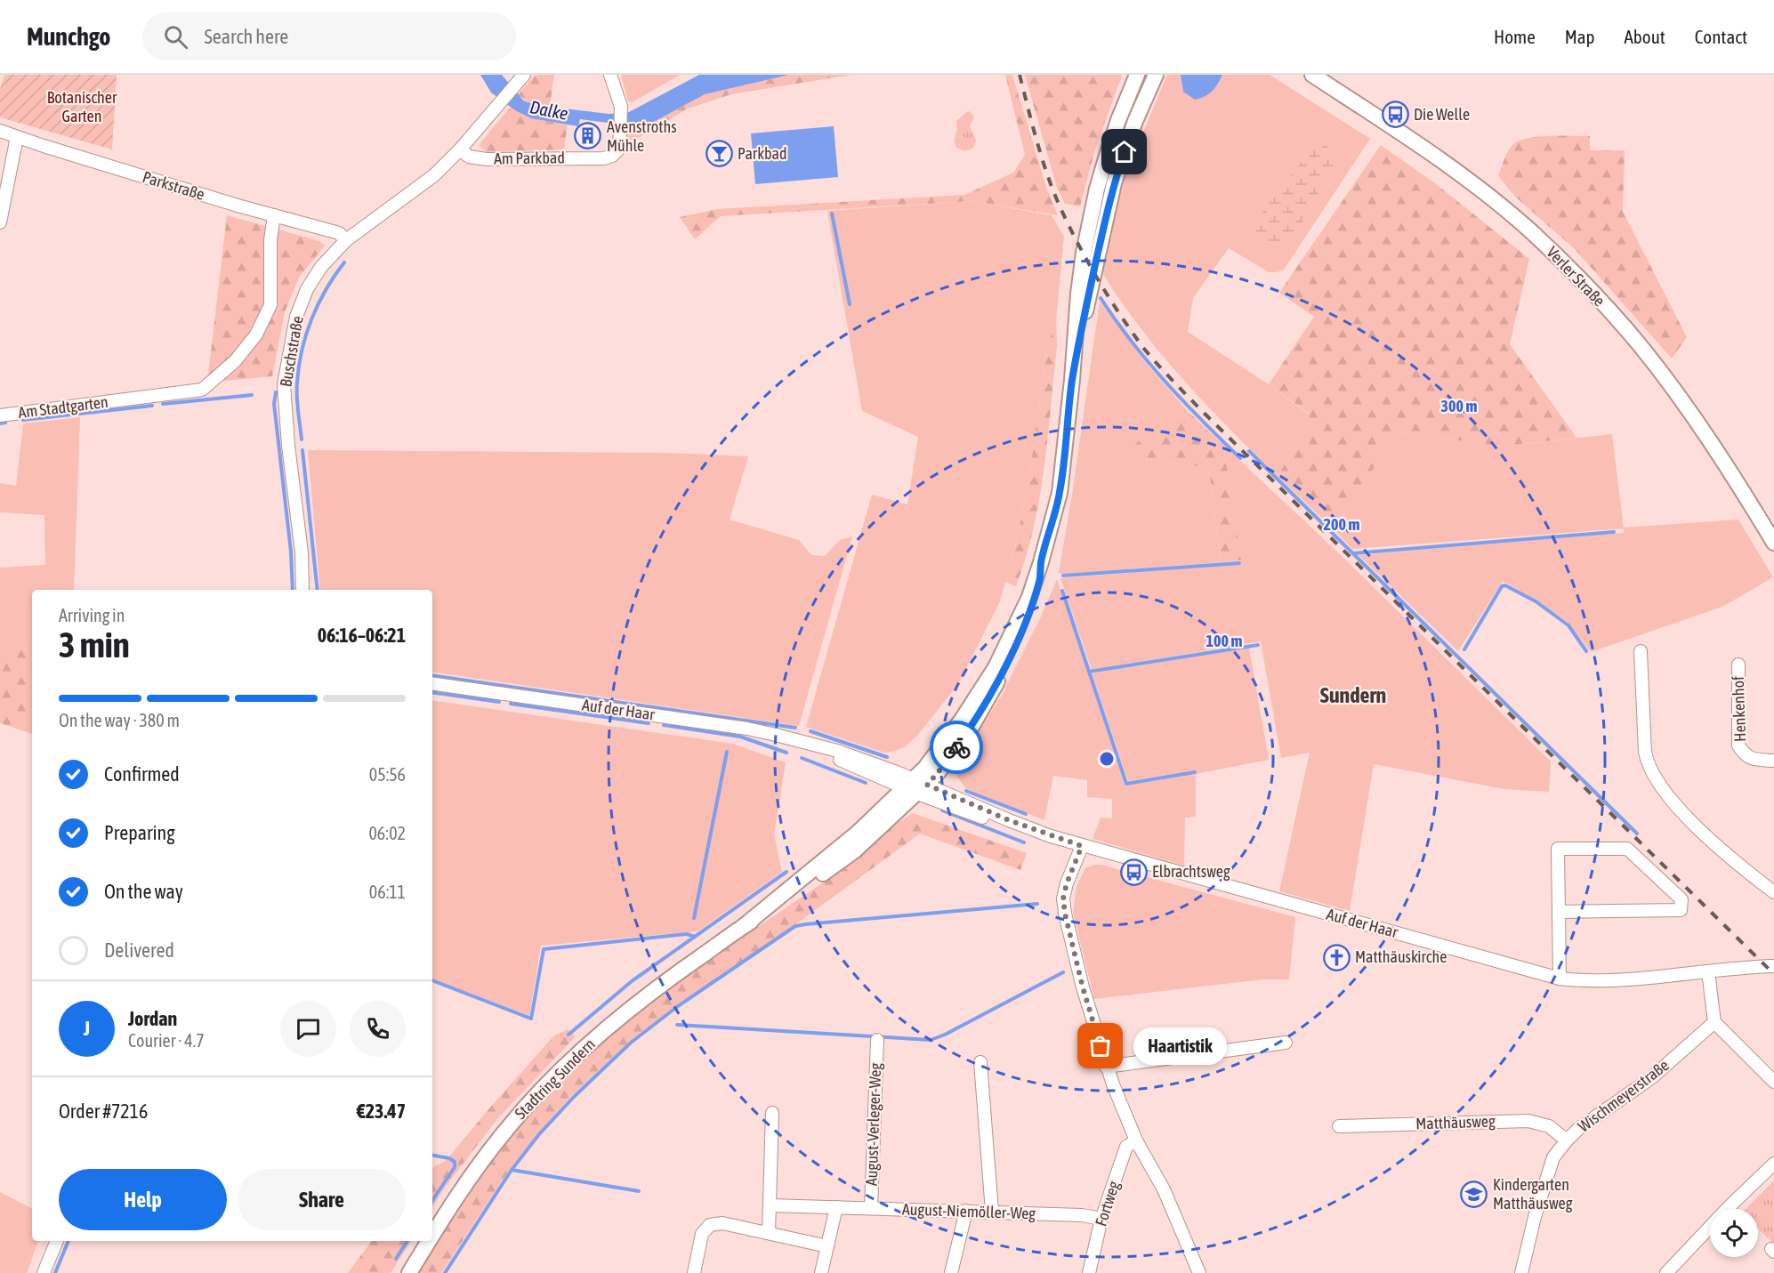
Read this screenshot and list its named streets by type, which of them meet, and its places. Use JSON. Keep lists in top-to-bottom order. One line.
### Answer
{"streets":{"main road":["Verler Straße","Stadtring Sundern"],"street":["Am Parkbad","Parkstraße","Buschstraße","Am Stadtgarten","Henkenhof","Auf der Haar","Wischmeyerstraße","Matthäusweg","August-Verleger-Weg","Fortweg","August-Niemöller-Weg"]},"crossings":[["Am Parkbad","Buschstraße"],["Parkstraße","Buschstraße"],["Parkstraße","Am Stadtgarten"],["Auf der Haar","Stadtring Sundern"],["Wischmeyerstraße","Matthäusweg"],["August-Verleger-Weg","August-Niemöller-Weg"],["Fortweg","August-Niemöller-Weg"]],"districts":["Sundern"],"water":["Dalke"],"parks":["Botanischer Garten"],"places":{"bus stop":["Die Welle","Elbrachtsweg"],"building":["Avenstroths Mühle"],"bar":["Parkbad"],"church":["Matthäuskirche"],"other":["Haartistik"],"school or university":["Kindergarten Matthäusweg"]},"page":{"header":"Munchgo","search":"Search here","nav":["Home","Map","About","Contact"],"heading":["3 min","Arriving in","06:16–06:21"],"panel":["Jordan","Courier · 4.7","Order #7216","€23.47"],"bar":"On the way · 380 m","list":[["Confirmed","05:56"],["Preparing","06:02"],["On the way","06:11"],"Delivered"],"round":"J","bubble":"Haartistik","buttons":["Help","Share"]},"rings":["300 m","200 m","100 m"]}
